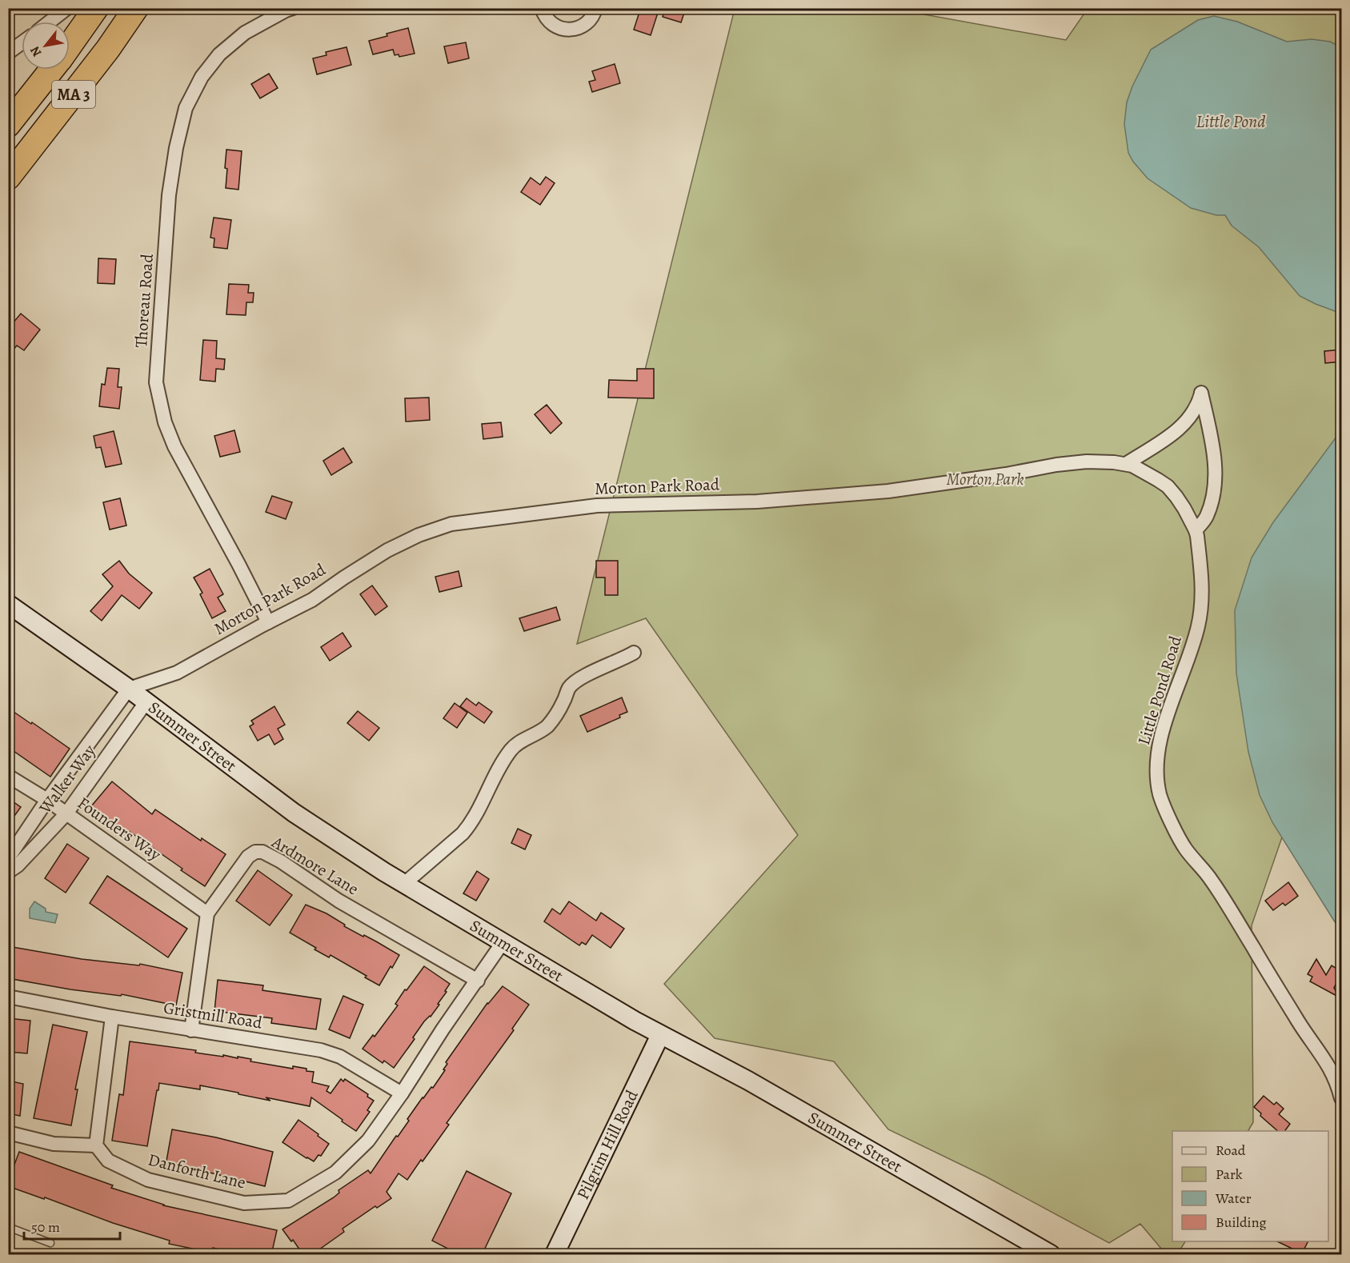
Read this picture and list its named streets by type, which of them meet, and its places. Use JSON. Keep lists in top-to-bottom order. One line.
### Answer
{"streets":{"highway":["MA 3"],"main road":["Summer Street","Pilgrim Hill Road"],"street":["Thoreau Road","Morton Park Road","Little Pond Road","Walker Way","Founders Way","Ardmore Lane","Gristmill Road","Danforth Lane"]},"crossings":[["Thoreau Road","Morton Park Road"],["Morton Park Road","Little Pond Road"],["Morton Park Road","Summer Street"],["Morton Park Road","Walker Way"],["Summer Street","Walker Way"],["Summer Street","Pilgrim Hill Road"],["Summer Street","Danforth Lane"],["Walker Way","Founders Way"],["Founders Way","Ardmore Lane"],["Ardmore Lane","Gristmill Road"],["Ardmore Lane","Danforth Lane"],["Gristmill Road","Danforth Lane"]],"water":["Little Pond"],"parks":["Morton Park"],"legend":["Road","Park","Water","Building"],"scale_bar":"50 m","north":"bottom left"}
